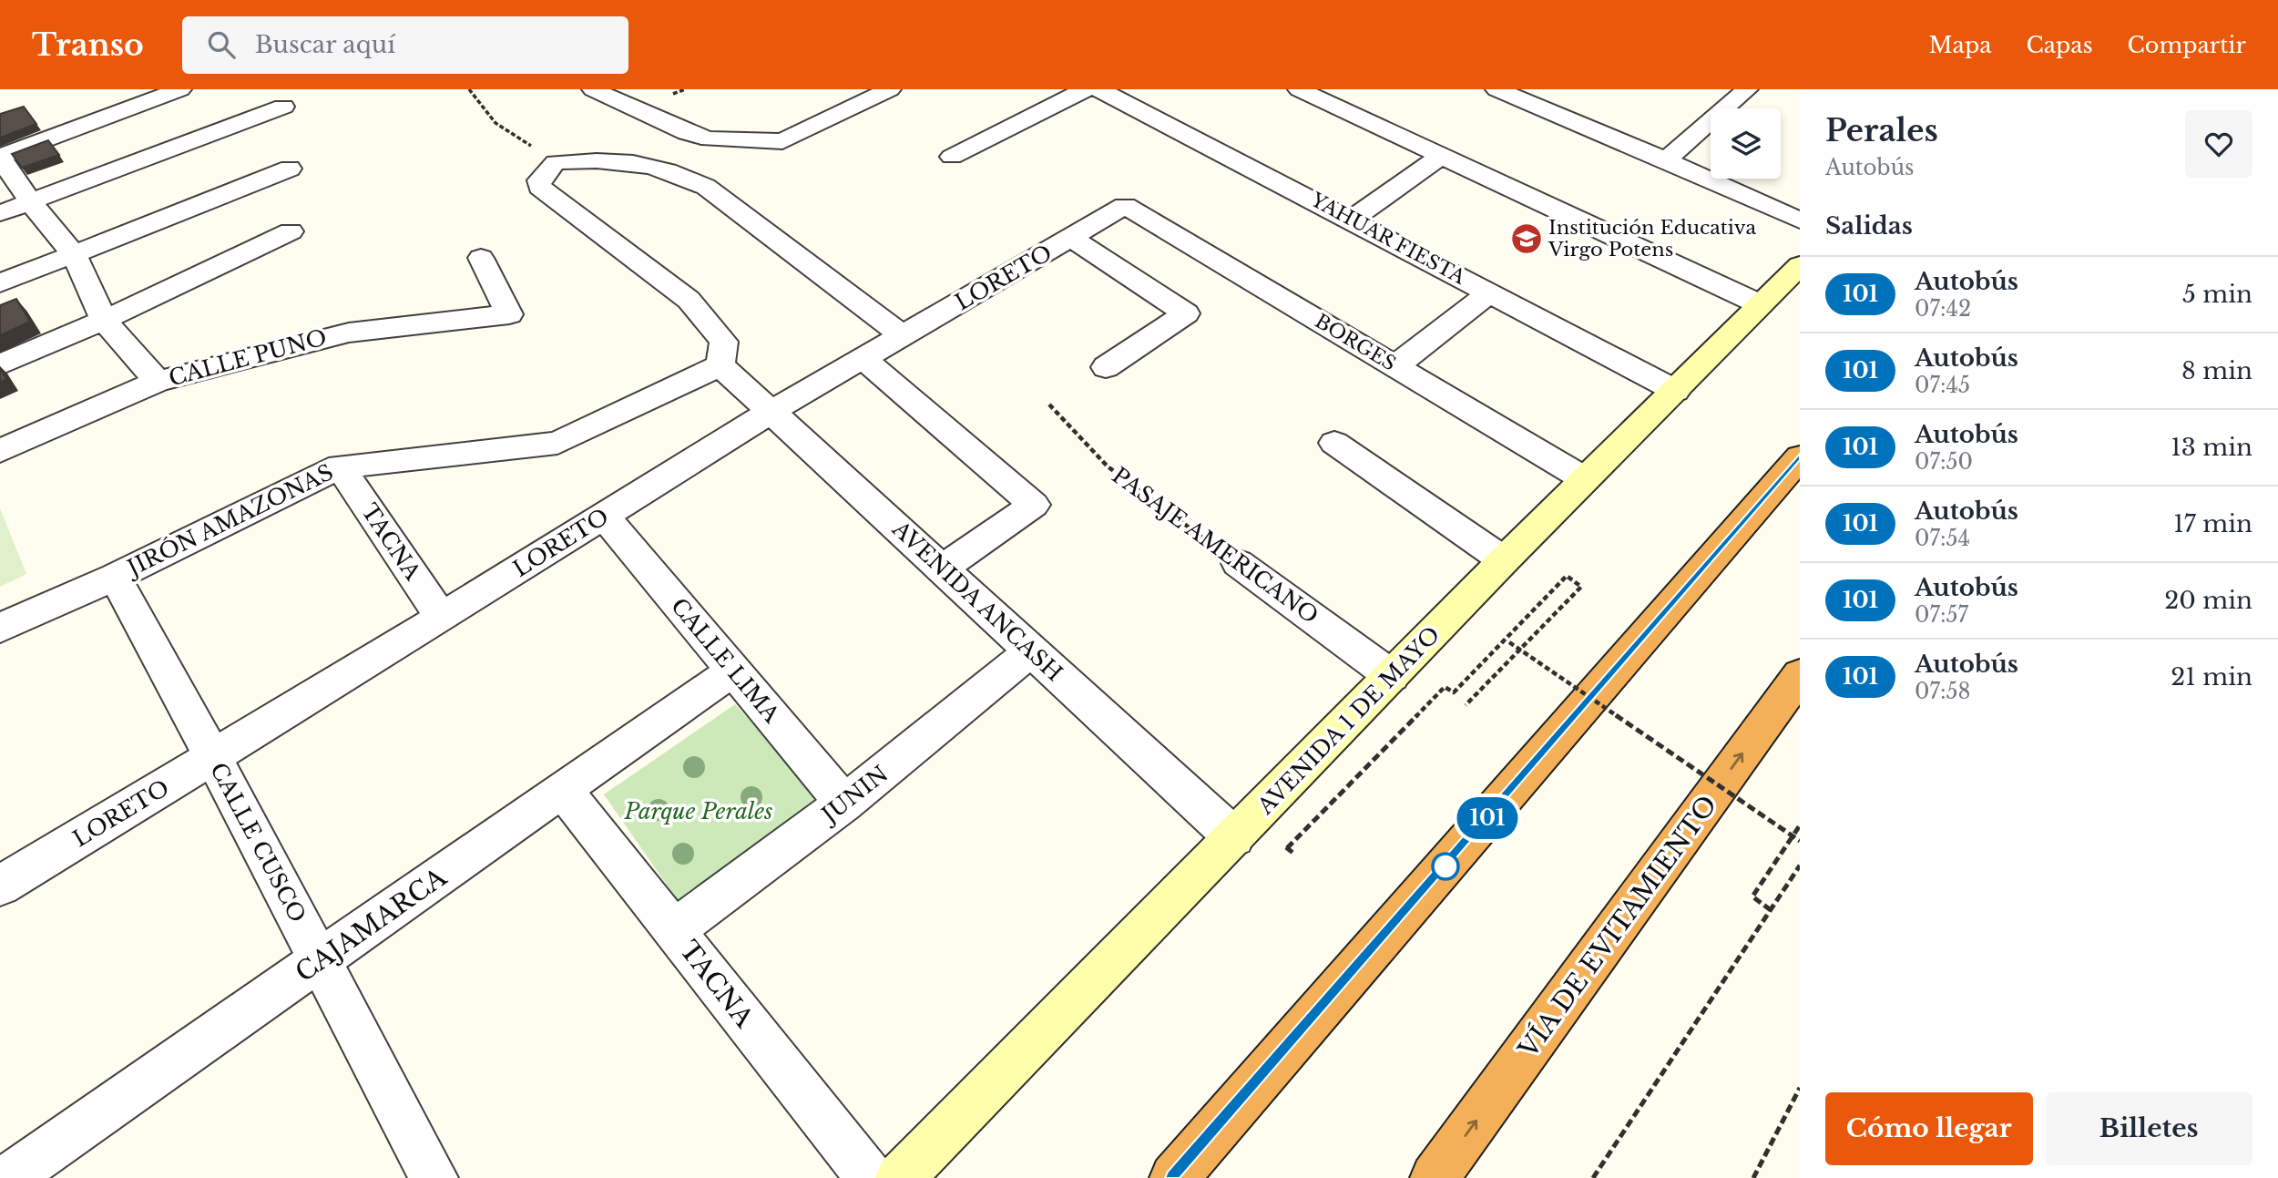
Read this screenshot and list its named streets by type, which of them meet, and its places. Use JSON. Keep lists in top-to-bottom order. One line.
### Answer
{"streets":{"highway":["VÍA DE EVITAMIENTO"],"street":["YAHUAR FIESTA","LORETO","BORGES","CALLE PUNO","JIRÓN AMAZONAS","TACNA","PASAJE AMERICANO","AVENIDA ANCASH","CALLE LIMA","AVENIDA 1 DE MAYO","JUNIN","CALLE CUSCO","CAJAMARCA"]},"crossings":[["YAHUAR FIESTA","AVENIDA 1 DE MAYO"],["LORETO","BORGES"],["LORETO","TACNA"],["LORETO","AVENIDA ANCASH"],["LORETO","CALLE LIMA"],["LORETO","CALLE CUSCO"],["BORGES","AVENIDA 1 DE MAYO"],["JIRÓN AMAZONAS","TACNA"],["JIRÓN AMAZONAS","AVENIDA ANCASH"],["JIRÓN AMAZONAS","CALLE CUSCO"],["TACNA","JUNIN"],["TACNA","CAJAMARCA"],["PASAJE AMERICANO","AVENIDA 1 DE MAYO"],["AVENIDA ANCASH","AVENIDA 1 DE MAYO"],["AVENIDA ANCASH","JUNIN"],["CALLE LIMA","JUNIN"],["CALLE LIMA","CAJAMARCA"],["CALLE CUSCO","CAJAMARCA"]],"parks":["Parque Perales"],"places":{"school or university":["Institución Educativa Virgo Potens"]},"lines":["bus line 101"],"page":{"header":"Transo","search":"Buscar aquí","nav":["Mapa","Capas","Compartir"],"on_map":"101","heading":[["Perales","Autobús"],"Salidas"],"list":[{"mark":"101","name":"Autobús","note":"07:42","value":"5 min"},{"mark":"101","name":"Autobús","note":"07:45","value":"8 min"},{"mark":"101","name":"Autobús","note":"07:50","value":"13 min"},{"mark":"101","name":"Autobús","note":"07:54","value":"17 min"},{"mark":"101","name":"Autobús","note":"07:57","value":"20 min"},{"mark":"101","name":"Autobús","note":"07:58","value":"21 min"}],"buttons":["Cómo llegar","Billetes"]}}
